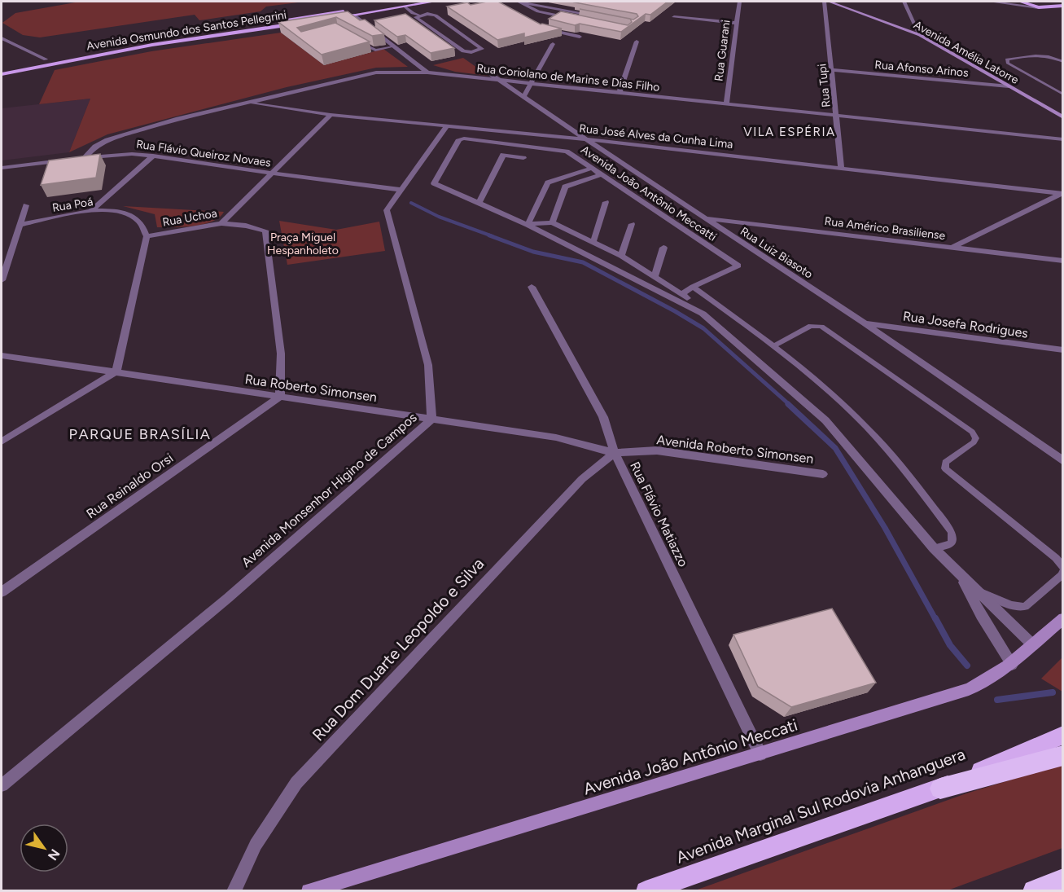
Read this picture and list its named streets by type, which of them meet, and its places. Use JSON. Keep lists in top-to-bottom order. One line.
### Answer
{"streets":{"highway":["Avenida Marginal Sul Rodovia Anhanguera"],"main road":["Avenida Osmundo dos Santos Pellegrini","Avenida Amélia Latorre","Avenida João Antônio Meccati"],"street":["Rua Guarani","Rua Afonso Arinos","Rua Coriolano de Marins e Dias Filho","Rua Tupi","Rua José Alves da Cunha Lima","Rua Flávio Queiroz Novaes","Avenida João Antônio Meccatti","Rua Poá","Rua Uchoa","Rua Américo Brasiliense","Rua Luiz Biasoto","Rua Josefa Rodrigues","Rua Roberto Simonsen","Avenida Roberto Simonsen","Rua Reinaldo Orsi","Avenida Monsenhor Higino de Campos","Rua Flávio Matiazzo","Rua Dom Duarte Leopoldo e Silva"]},"crossings":[["Rua Guarani","Rua Coriolano de Marins e Dias Filho"],["Avenida Amélia Latorre","Rua Afonso Arinos"],["Rua Afonso Arinos","Rua Tupi"],["Rua Coriolano de Marins e Dias Filho","Rua Tupi"],["Rua Coriolano de Marins e Dias Filho","Rua José Alves da Cunha Lima"],["Rua Coriolano de Marins e Dias Filho","Rua Flávio Queiroz Novaes"],["Rua Coriolano de Marins e Dias Filho","Rua Luiz Biasoto"],["Rua Tupi","Rua José Alves da Cunha Lima"],["Rua José Alves da Cunha Lima","Rua Luiz Biasoto"],["Rua José Alves da Cunha Lima","Avenida Monsenhor Higino de Campos"],["Rua Flávio Queiroz Novaes","Avenida Monsenhor Higino de Campos"],["Rua Poá","Rua Uchoa"],["Rua Uchoa","Rua Roberto Simonsen"],["Rua Uchoa","Rua Reinaldo Orsi"],["Rua Américo Brasiliense","Rua Luiz Biasoto"],["Rua Luiz Biasoto","Rua Josefa Rodrigues"],["Rua Roberto Simonsen","Avenida Roberto Simonsen"],["Rua Roberto Simonsen","Rua Reinaldo Orsi"],["Rua Roberto Simonsen","Avenida Monsenhor Higino de Campos"],["Rua Roberto Simonsen","Rua Flávio Matiazzo"],["Rua Roberto Simonsen","Rua Dom Duarte Leopoldo e Silva"],["Avenida Roberto Simonsen","Rua Flávio Matiazzo"],["Avenida Roberto Simonsen","Rua Dom Duarte Leopoldo e Silva"],["Rua Flávio Matiazzo","Rua Dom Duarte Leopoldo e Silva"],["Rua Flávio Matiazzo","Avenida João Antônio Meccati"]],"districts":["VILA ESPÉRIA","PARQUE BRASÍLIA"],"parks":["Praça Miguel Hespanholeto"],"north":"bottom right"}
